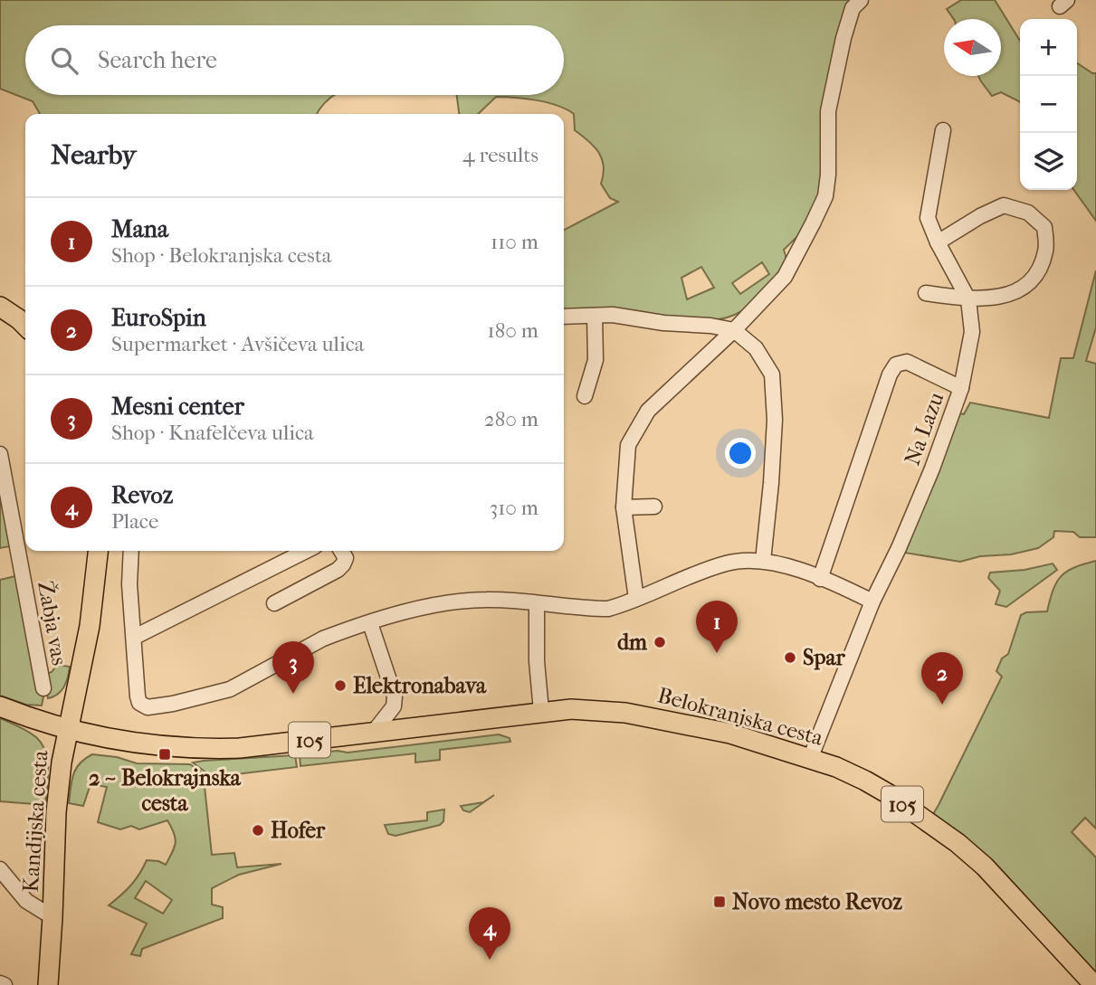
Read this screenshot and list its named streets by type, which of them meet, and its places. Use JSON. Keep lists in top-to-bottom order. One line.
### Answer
{"streets":{"main road":["Belokranjska cesta","105","Kandijska cesta"],"street":["Na Lazu","Žabja vas"]},"crossings":[["Na Lazu","Belokranjska cesta"],["Belokranjska cesta","105"],["Belokranjska cesta","Kandijska cesta"],["105","Kandijska cesta"]],"places":{"other":["dm","Spar","Elektronabava","Hofer"],"transit":["2 ~ Belokrajnska cesta","Novo mesto Revoz"]},"north":"left","page":{"map_buttons":["+","−"],"search":"Search here","heading":["Nearby","4 results"],"list":[{"mark":"1","name":"Mana","note":"Shop · Belokranjska cesta","value":"110 m"},{"mark":"2","name":"EuroSpin","note":"Supermarket · Avšičeva ulica","value":"180 m"},{"mark":"3","name":"Mesni center","note":"Shop · Knafelčeva ulica","value":"280 m"},{"mark":"4","name":"Revoz","note":"Place","value":"310 m"}],"pins":["1","3","2","4"]}}
